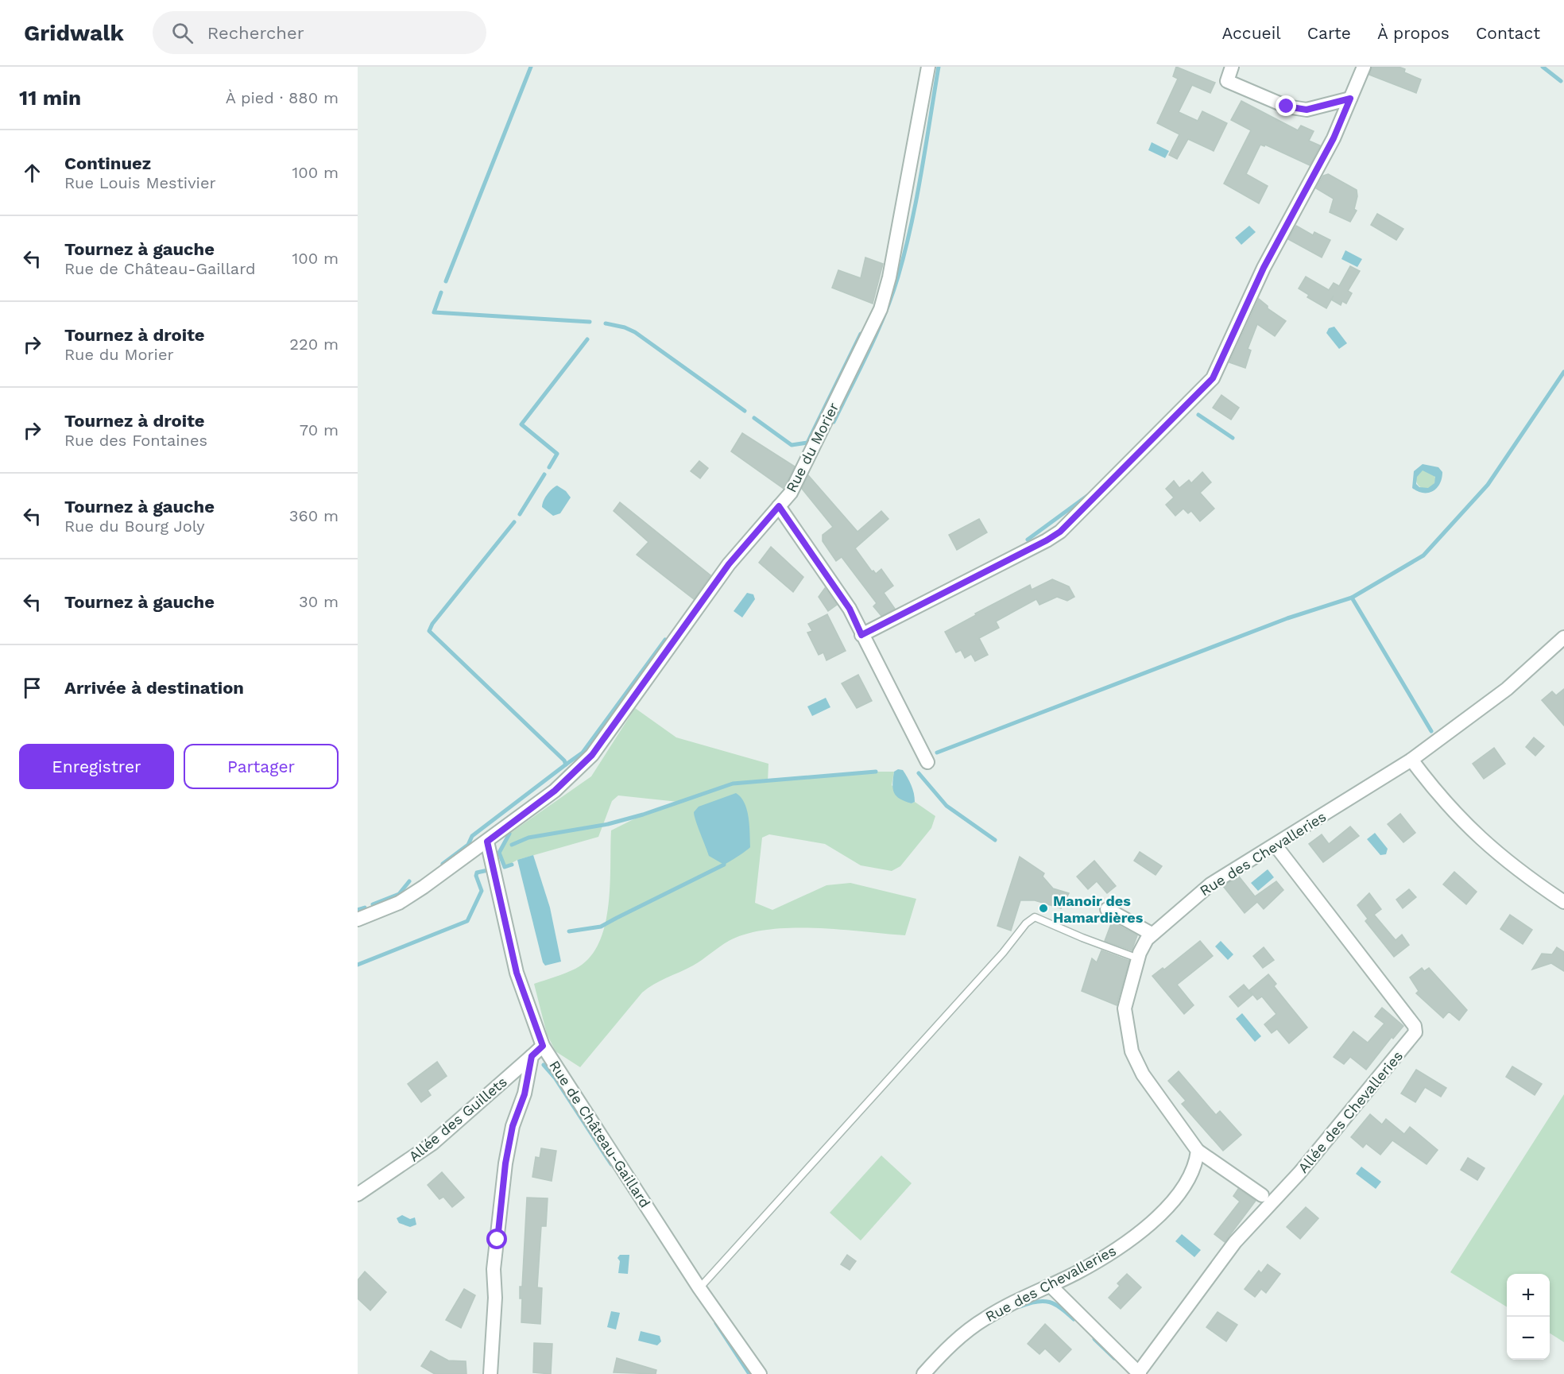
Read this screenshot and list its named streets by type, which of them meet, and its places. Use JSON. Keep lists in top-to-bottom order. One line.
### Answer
{"streets":{"street":["Rue du Morier","Rue des Chevalleries","Allée des Chevalleries","Allée des Guillets","Rue de Château-Gaillard"]},"crossings":[["Rue du Morier","Rue de Château-Gaillard"],["Rue des Chevalleries","Allée des Chevalleries"],["Allée des Guillets","Rue de Château-Gaillard"]],"places":["Manoir des Hamardières"],"page":{"header":"Gridwalk","search":"Rechercher","nav":["Accueil","Carte","À propos","Contact"],"heading":["11 min","À pied · 880 m"],"list":[["Continuez","Rue Louis Mestivier","100 m"],["Tournez à gauche","Rue de Château-Gaillard","100 m"],["Tournez à droite","Rue du Morier","220 m"],["Tournez à droite","Rue des Fontaines","70 m"],["Tournez à gauche","Rue du Bourg Joly","360 m"],["Tournez à gauche","30 m"],"Arrivée à destination"],"buttons":["Enregistrer","Partager"],"map_buttons":["+","−"]}}
